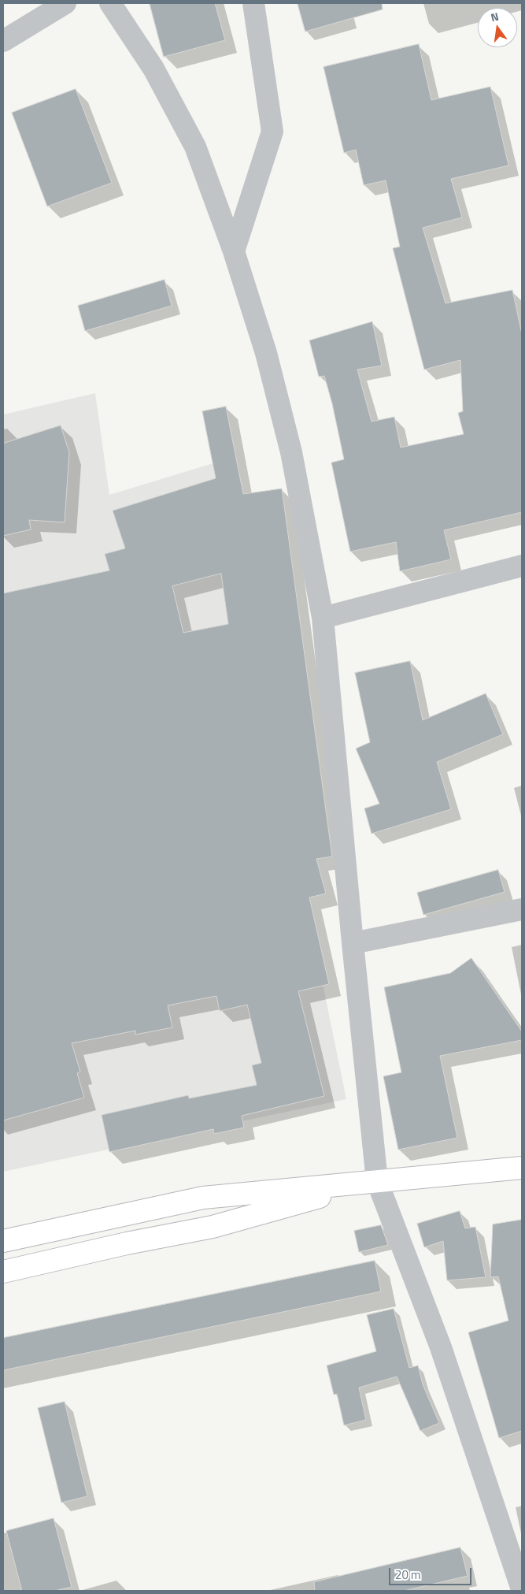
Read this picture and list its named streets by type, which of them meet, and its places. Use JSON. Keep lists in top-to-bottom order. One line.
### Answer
{"scale_bar":"20 m","north":"top"}
